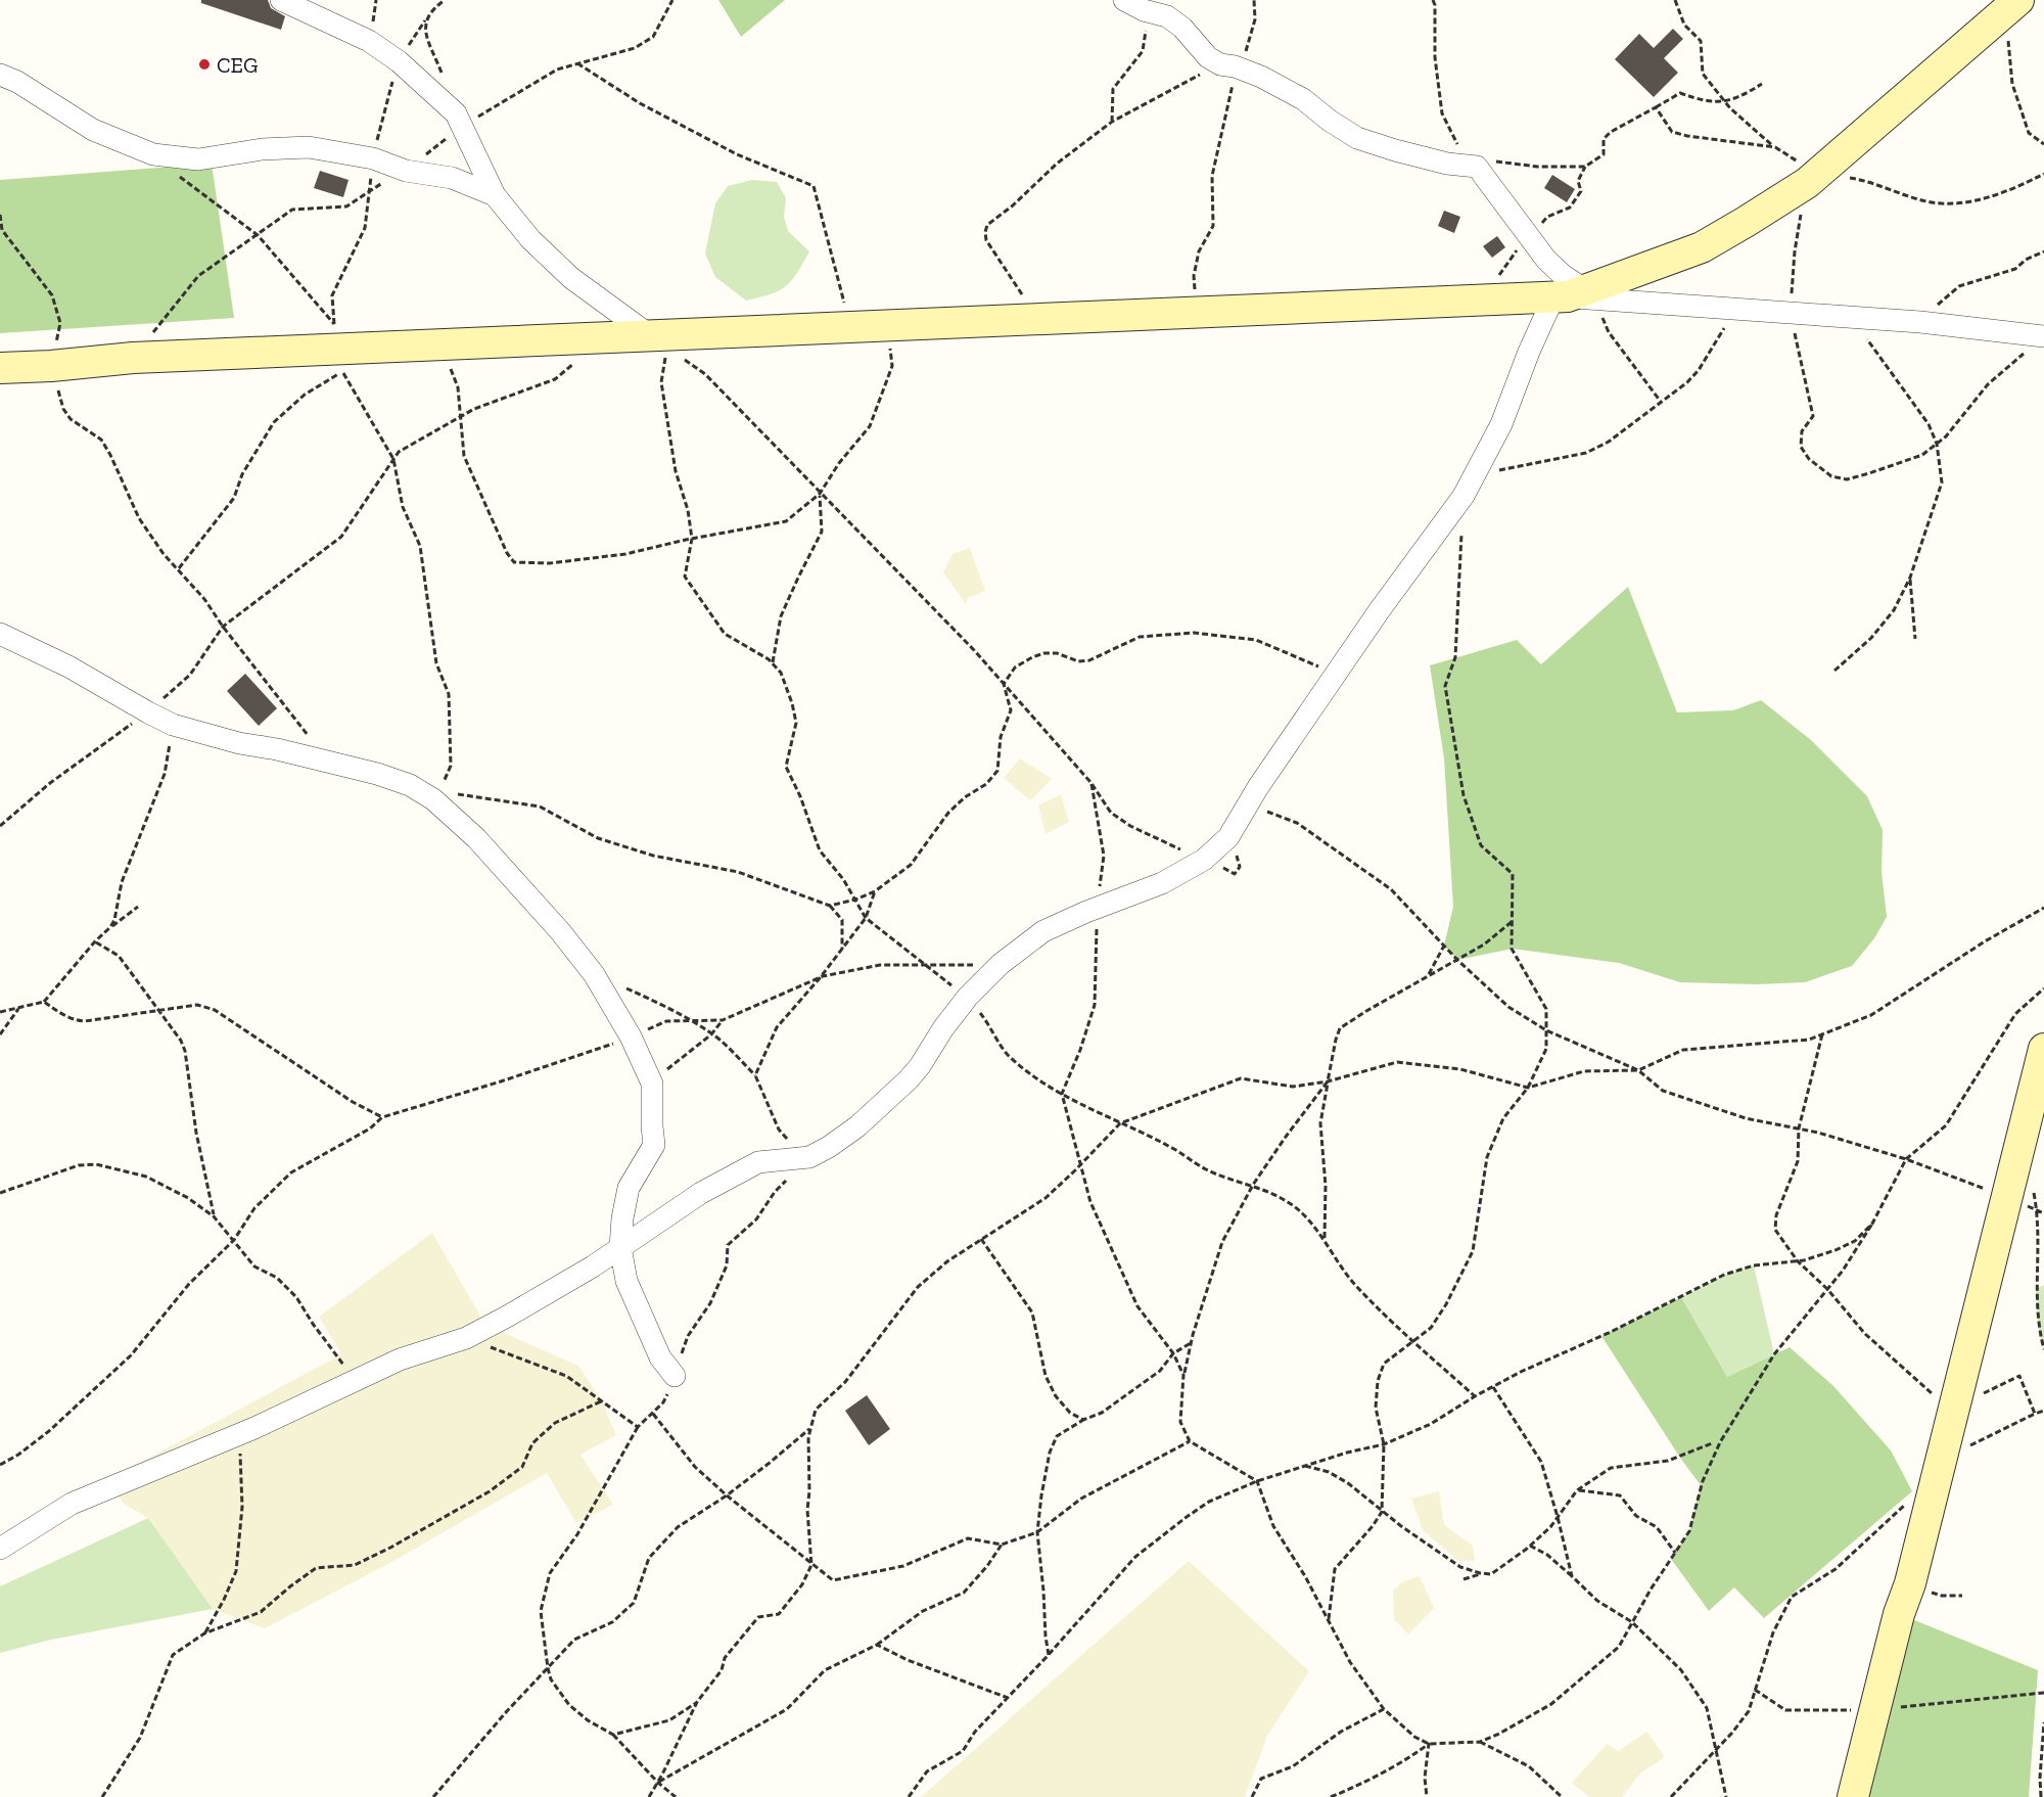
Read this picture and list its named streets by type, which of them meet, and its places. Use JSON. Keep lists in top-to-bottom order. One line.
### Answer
{"places":["CEG"]}
